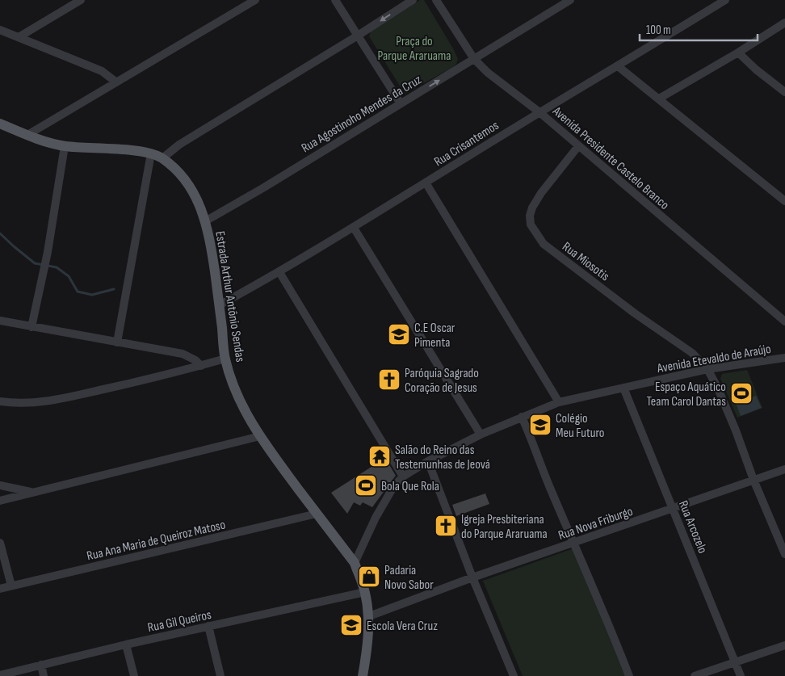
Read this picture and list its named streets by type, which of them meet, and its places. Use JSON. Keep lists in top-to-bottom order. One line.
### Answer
{"streets":{"main road":["Estrada Arthur Antônio Sendas"],"street":["Rua Agostinoho Mendes da Cruz","Rua Crisantemos","Avenida Presidente Castelo Branco","Rua Miosotis","Avenida Etevaldo de Araújo","Rua Nova Friburgo","Rua Arcozelo","Rua Ana Maria de Queiroz Matoso","Rua Gil Queiros"]},"crossings":[["Rua Agostinoho Mendes da Cruz","Avenida Presidente Castelo Branco"],["Rua Agostinoho Mendes da Cruz","Estrada Arthur Antônio Sendas"],["Rua Crisantemos","Avenida Presidente Castelo Branco"],["Rua Crisantemos","Estrada Arthur Antônio Sendas"],["Avenida Presidente Castelo Branco","Rua Miosotis"],["Rua Miosotis","Avenida Etevaldo de Araújo"],["Rua Miosotis","Rua Nova Friburgo"],["Estrada Arthur Antônio Sendas","Avenida Etevaldo de Araújo"],["Estrada Arthur Antônio Sendas","Rua Nova Friburgo"],["Estrada Arthur Antônio Sendas","Rua Ana Maria de Queiroz Matoso"],["Estrada Arthur Antônio Sendas","Rua Gil Queiros"],["Avenida Etevaldo de Araújo","Rua Arcozelo"],["Rua Nova Friburgo","Rua Arcozelo"]],"parks":["Praça do Parque Araruama"],"places":{"school or university":["C.E Oscar Pimenta","Colégio Meu Futuro","Escola Vera Cruz"],"church":["Paróquia Sagrado Coração de Jesus","Igreja Presbiteriana do Parque Araruama"],"sports":["Espaço Aquático Team Carol Dantas","Bola Que Rola"],"temple":["Salão do Reino das Testemunhas de Jeová"],"shop":["Padaria Novo Sabor"]},"scale_bar":"100 m"}
